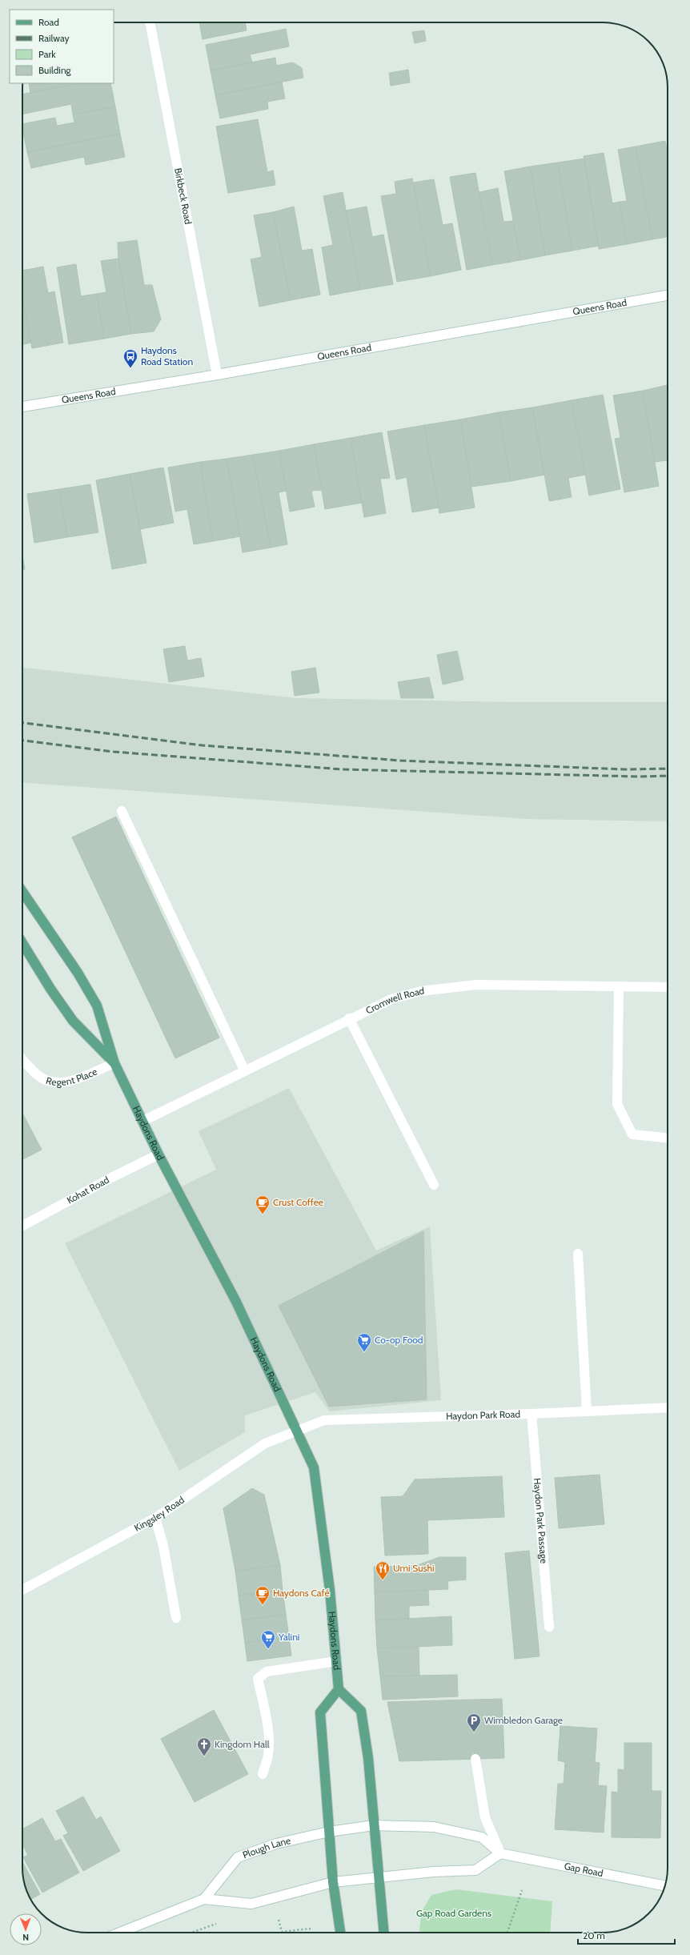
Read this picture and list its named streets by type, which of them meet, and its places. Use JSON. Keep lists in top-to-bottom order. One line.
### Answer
{"streets":{"main road":["Haydons Road"],"street":["Birkbeck Road","Queens Road","Cromwell Road","Regent Place","Kohat Road","Haydon Park Road","Kingsley Road","Haydon Park Passage","Plough Lane","Gap Road"]},"crossings":[["Birkbeck Road","Queens Road"],["Cromwell Road","Haydons Road"],["Regent Place","Haydons Road"],["Haydons Road","Kohat Road"],["Haydons Road","Haydon Park Road"],["Haydons Road","Kingsley Road"],["Haydon Park Road","Kingsley Road"],["Haydon Park Road","Haydon Park Passage"],["Plough Lane","Gap Road"]],"parks":["Gap Road Gardens"],"places":{"bus stop":["Haydons Road Station"],"cafe":["Crust Coffee","Haydons Café"],"supermarket":["Co-op Food","Yalini"],"restaurant":["Umi Sushi"],"parking":["Wimbledon Garage"],"church":["Kingdom Hall"]},"legend":["Road","Railway","Park","Building"],"scale_bar":"20 m","north":"bottom"}
